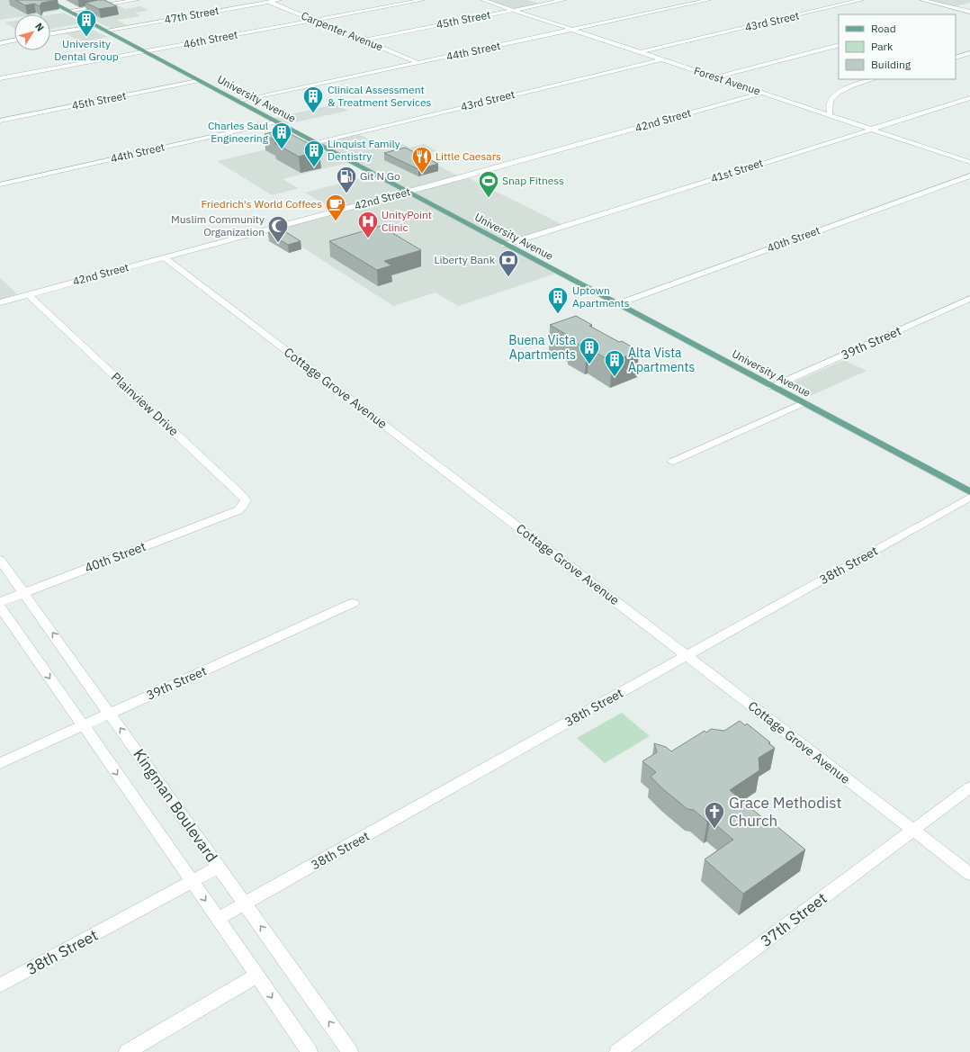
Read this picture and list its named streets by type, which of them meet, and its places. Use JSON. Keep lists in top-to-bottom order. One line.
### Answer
{"streets":{"main road":["University Avenue"],"street":["47th Street","45th Street","43rd Street","Carpenter Avenue","46th Street","44th Street","Forest Avenue","42nd Street","41st Street","40th Street","39th Street","Cottage Grove Avenue","Plainview Drive","38th Street","Kingman Boulevard","37th Street"]},"crossings":[["47th Street","Carpenter Avenue"],["47th Street","University Avenue"],["45th Street","Carpenter Avenue"],["45th Street","Forest Avenue"],["45th Street","University Avenue"],["43rd Street","Forest Avenue"],["43rd Street","University Avenue"],["Carpenter Avenue","46th Street"],["Carpenter Avenue","44th Street"],["46th Street","University Avenue"],["44th Street","Forest Avenue"],["44th Street","University Avenue"],["Forest Avenue","42nd Street"],["Forest Avenue","41st Street"],["University Avenue","42nd Street"],["University Avenue","41st Street"],["University Avenue","40th Street"],["University Avenue","39th Street"],["42nd Street","Cottage Grove Avenue"],["42nd Street","Plainview Drive"],["40th Street","Plainview Drive"],["40th Street","Kingman Boulevard"],["39th Street","Kingman Boulevard"],["Cottage Grove Avenue","38th Street"],["Cottage Grove Avenue","37th Street"],["38th Street","Kingman Boulevard"]],"places":{"building":["University Dental Group","Clinical Assessment & Treatment Services","Charles Saul Engineering","Linquist Family Dentistry","Uptown Apartments","Buena Vista Apartments","Alta Vista Apartments"],"restaurant":["Little Caesars"],"fuel station":["Git N Go"],"sports":["Snap Fitness"],"cafe":["Friedrich's World Coffees"],"hospital":["UnityPoint Clinic"],"mosque":["Muslim Community Organization"],"bank":["Liberty Bank"],"church":["Grace Methodist Church"]},"legend":["Road","Park","Building"],"north":"top right"}
